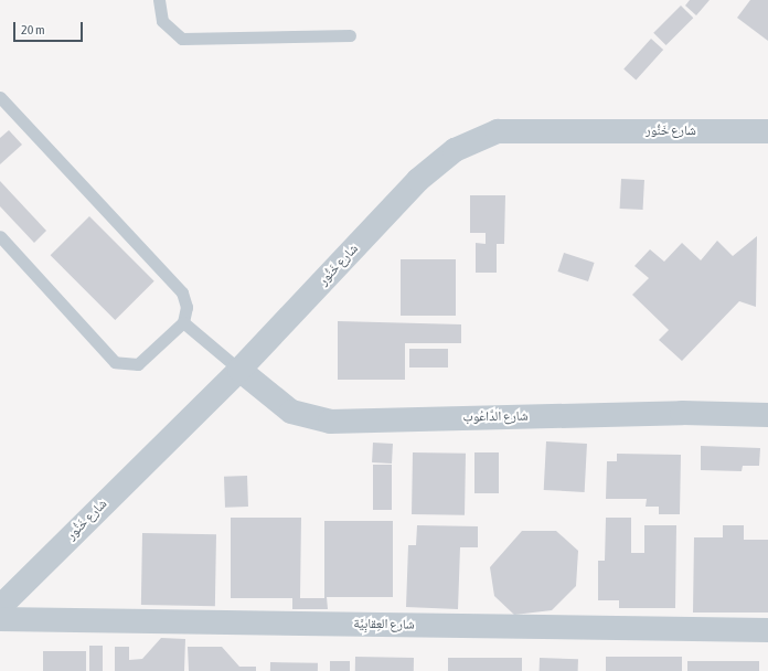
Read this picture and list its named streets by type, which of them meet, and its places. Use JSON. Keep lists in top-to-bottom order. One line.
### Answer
{"streets":{"street":["شارع خَنُّور","شارع الدَّاعُوب","شارع العِقابِيَّة"]},"crossings":[["شارع خَنُّور","شارع الدَّاعُوب"]],"scale_bar":"20 m"}
